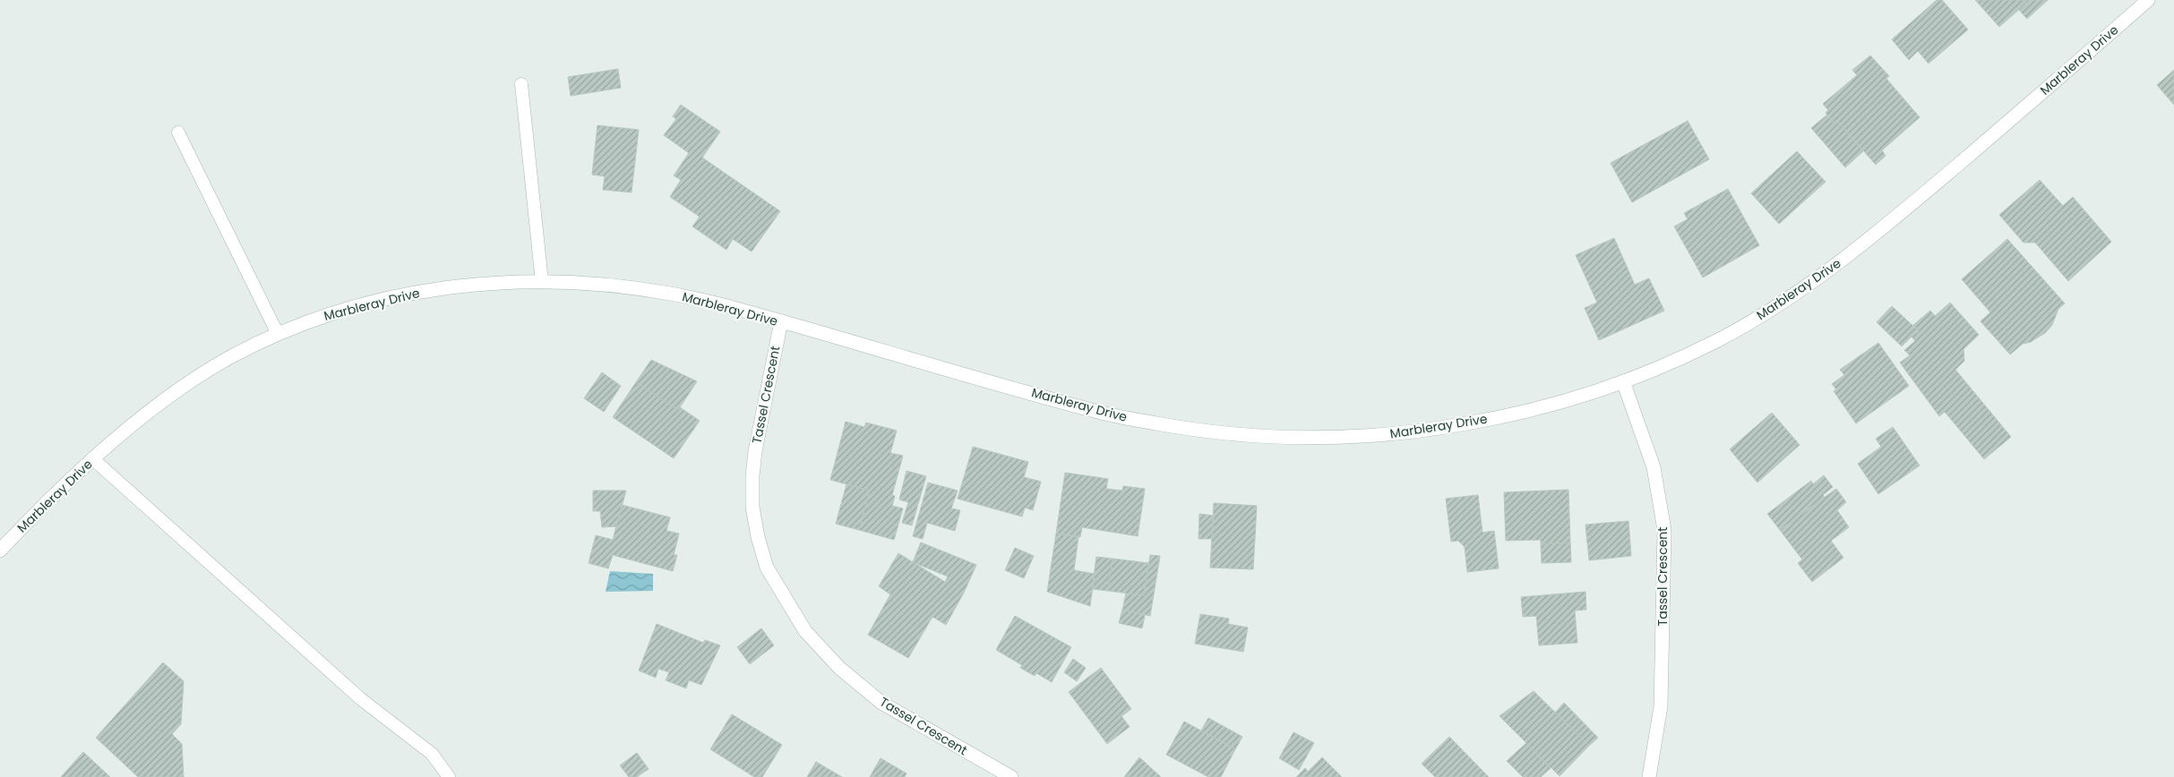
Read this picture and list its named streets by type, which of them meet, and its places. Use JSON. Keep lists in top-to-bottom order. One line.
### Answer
{"streets":{"street":["Marbleray Drive","Tassel Crescent"]},"crossings":[["Marbleray Drive","Tassel Crescent"]]}
